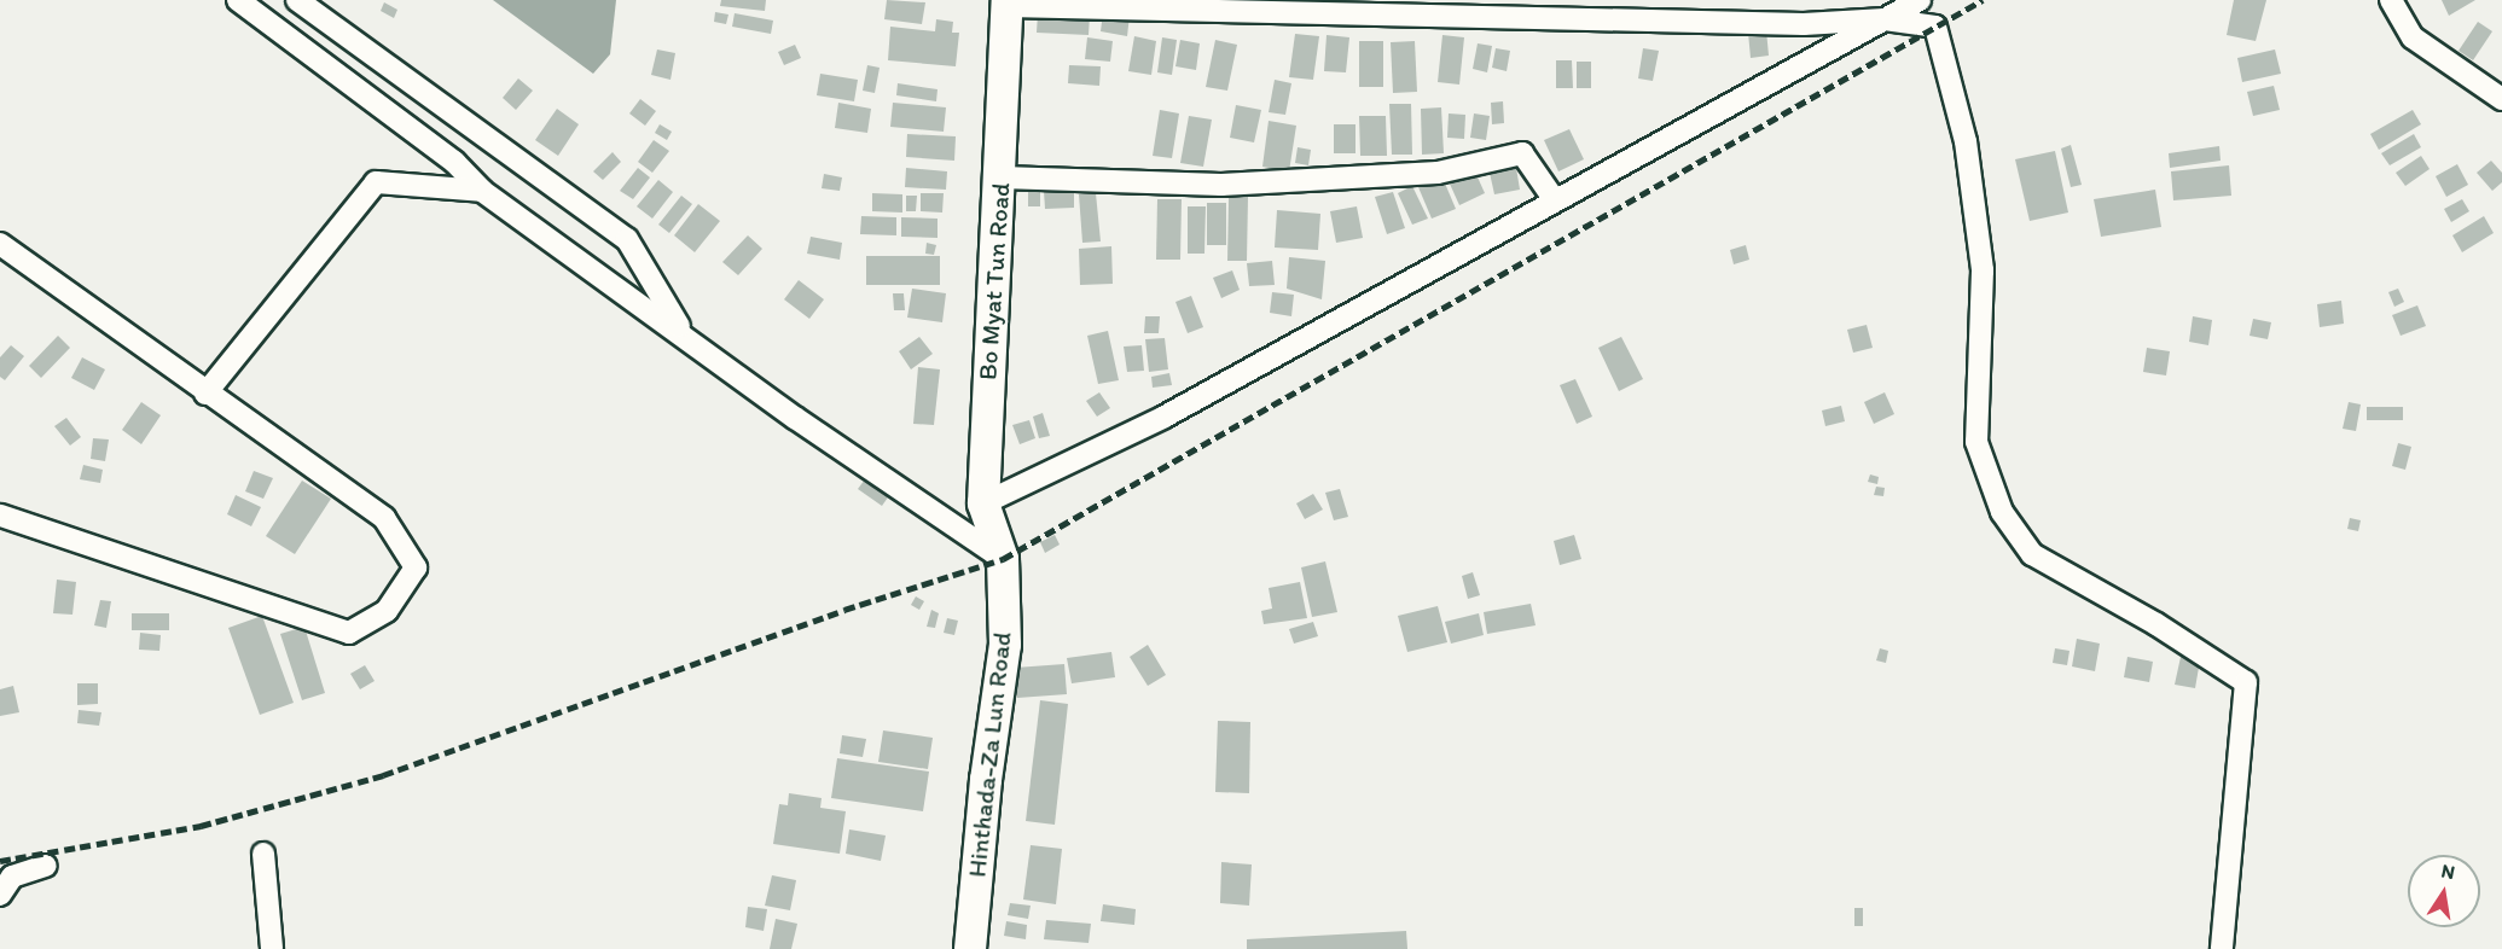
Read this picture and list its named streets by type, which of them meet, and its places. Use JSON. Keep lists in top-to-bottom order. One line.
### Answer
{"streets":{"main road":["Bo Myat Tun Road","Hinthada-Za Lun Road"]},"crossings":[["Bo Myat Tun Road","Hinthada-Za Lun Road"]],"north":"top"}
